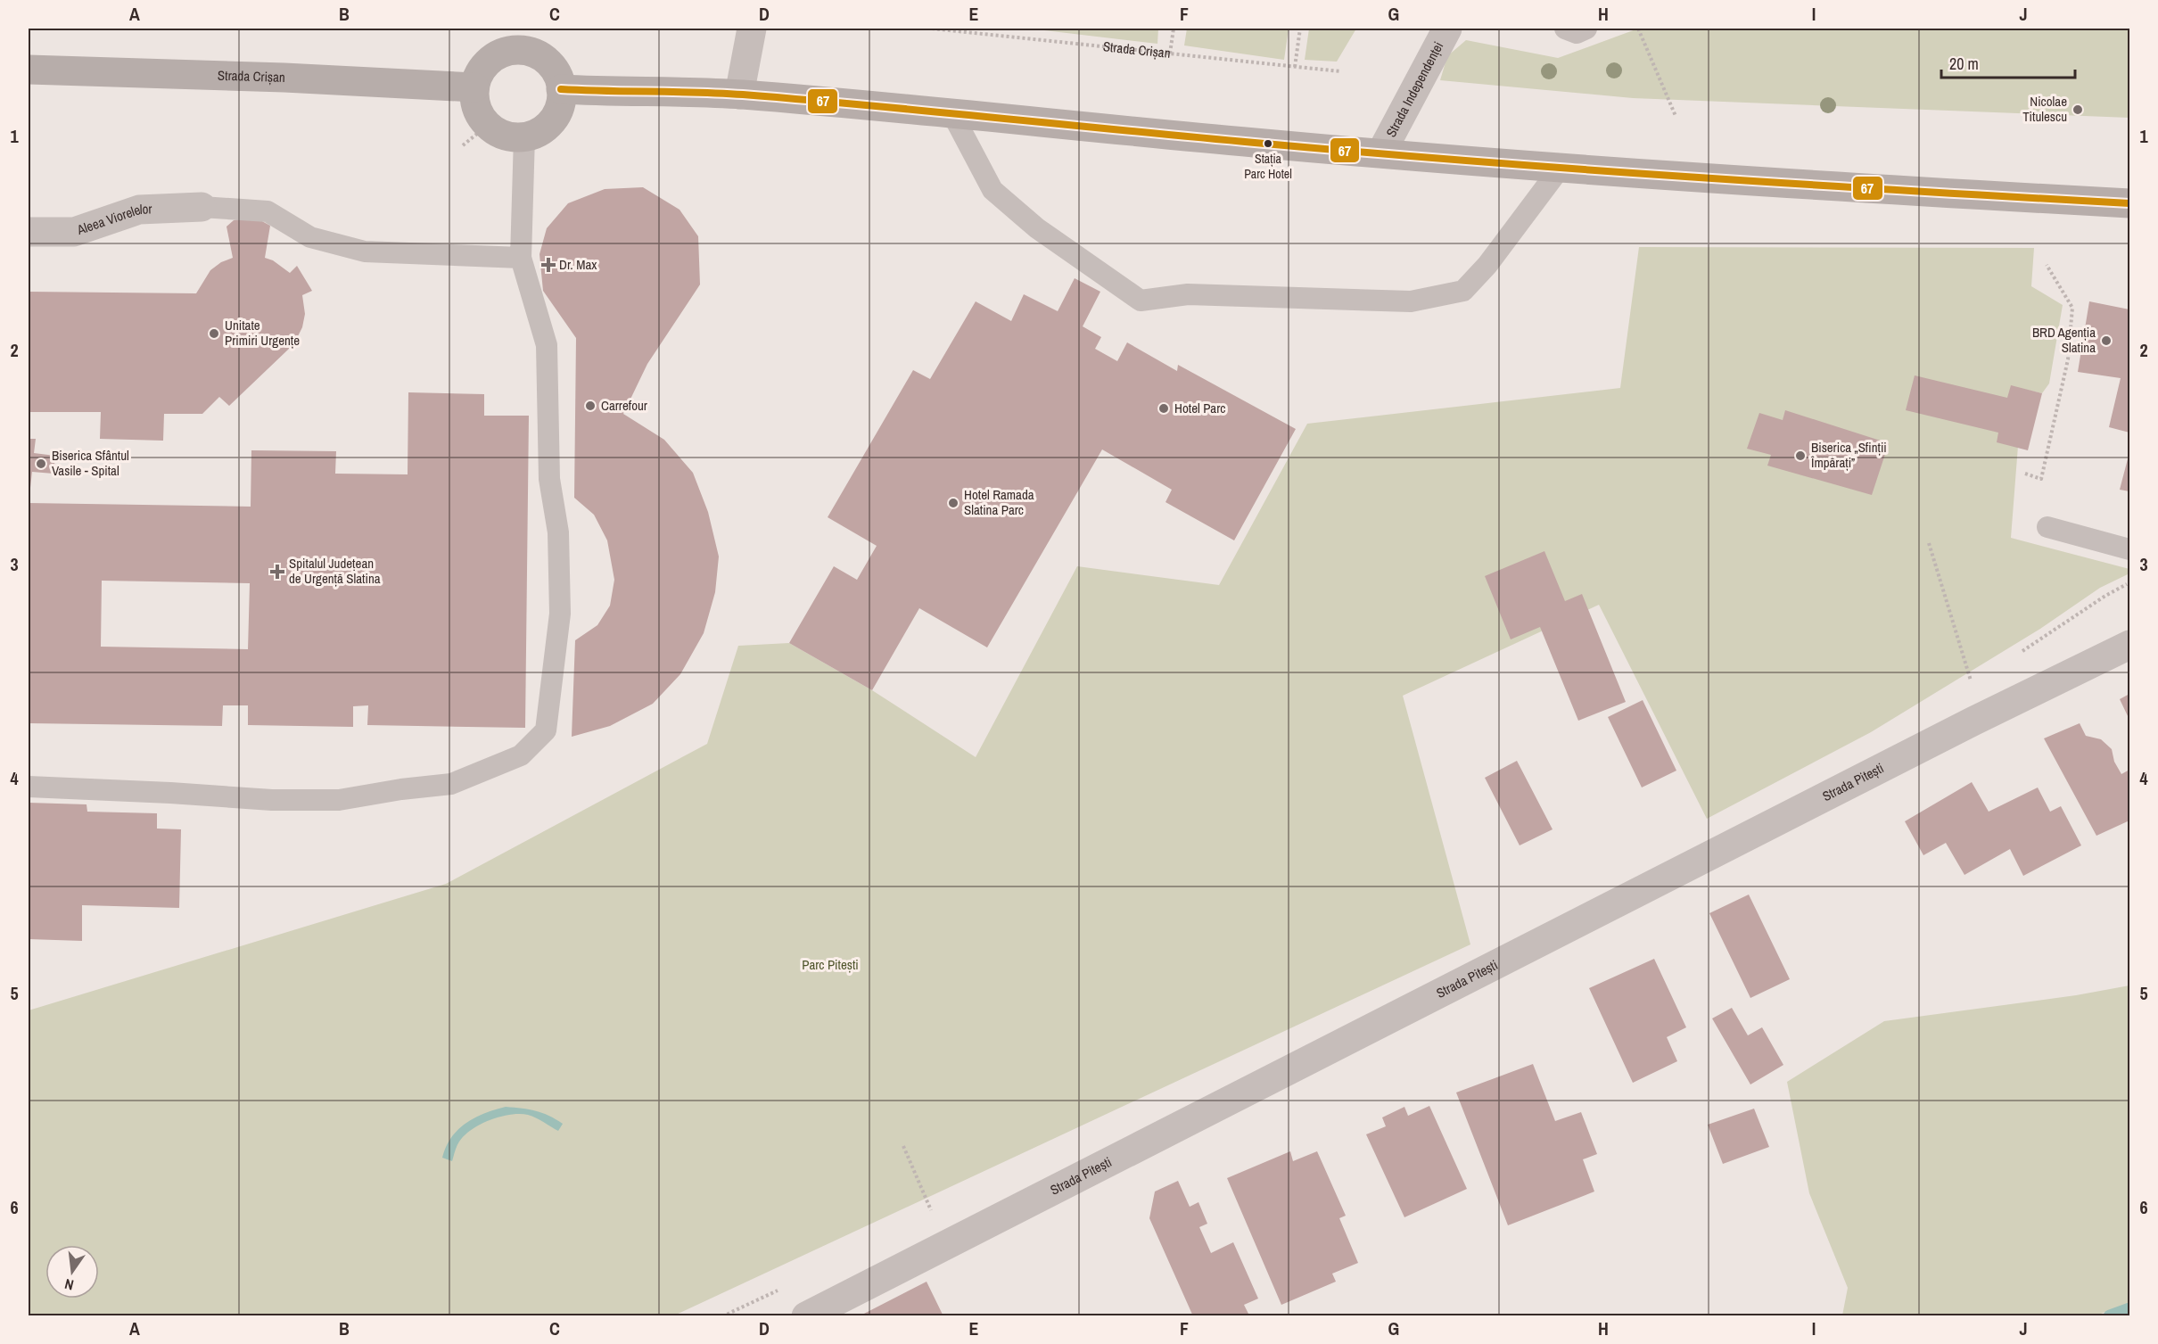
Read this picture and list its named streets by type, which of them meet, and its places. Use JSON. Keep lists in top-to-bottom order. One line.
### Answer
{"streets":{"main road":["Strada Crișan"],"street":["Strada Independenței","Aleea Viorelelor","Strada Pitești"]},"parks":["Parc Pitești"],"places":{"other":["Nicolae Titulescu","Stația Parc Hotel","Unitate Primiri Urgențe","BRD Agenția Slatina","Carrefour","Hotel Parc","Biserica „Sfinții Împărați”","Biserica Sfântul Vasile - Spital","Hotel Ramada Slatina Parc"],"health":["Dr. Max","Spitalul Județean de Urgență Slatina"]},"lines":["transit line 67"],"scale_bar":"20 m","north":"bottom","grid":{"columns":["A","B","C","D","E","F","G","H","I","J"],"rows":["1","2","3","4","5","6"]}}
